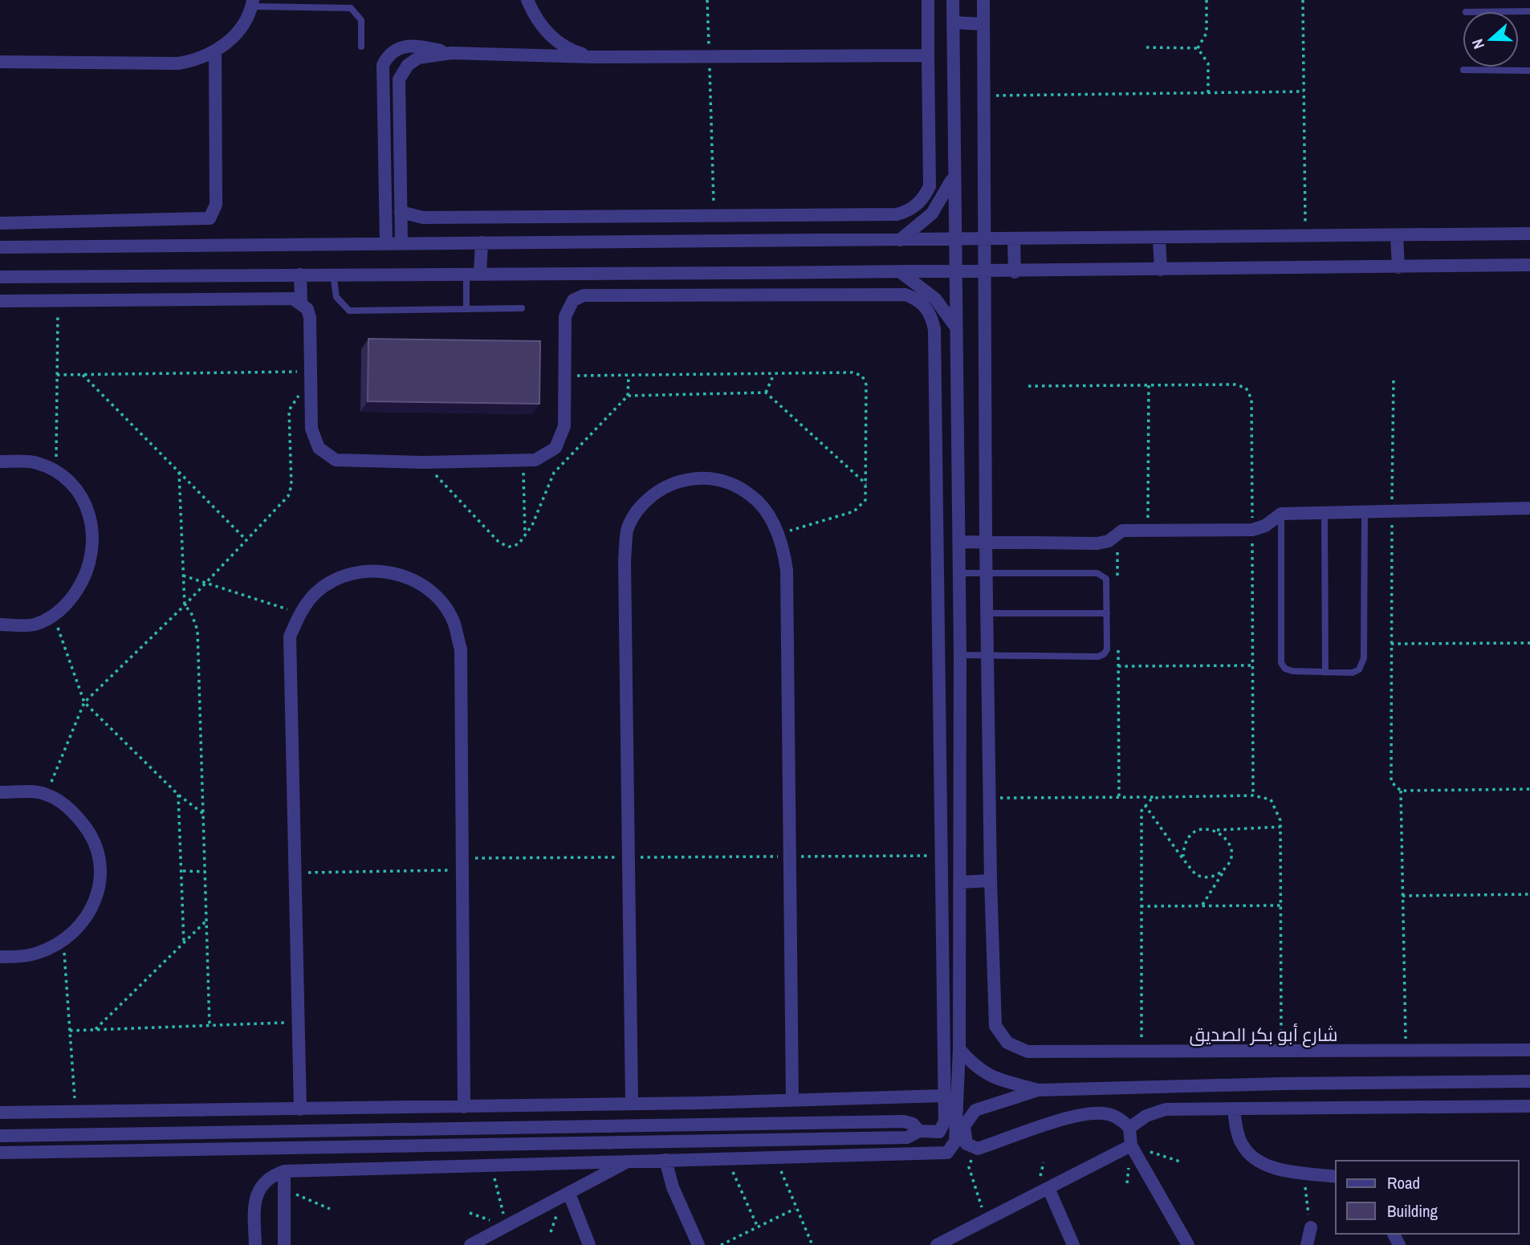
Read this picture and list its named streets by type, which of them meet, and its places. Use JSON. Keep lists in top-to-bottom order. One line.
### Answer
{"streets":{"street":["شارع أبو بكر الصديق"]},"legend":["Road","Building"],"north":"left"}
